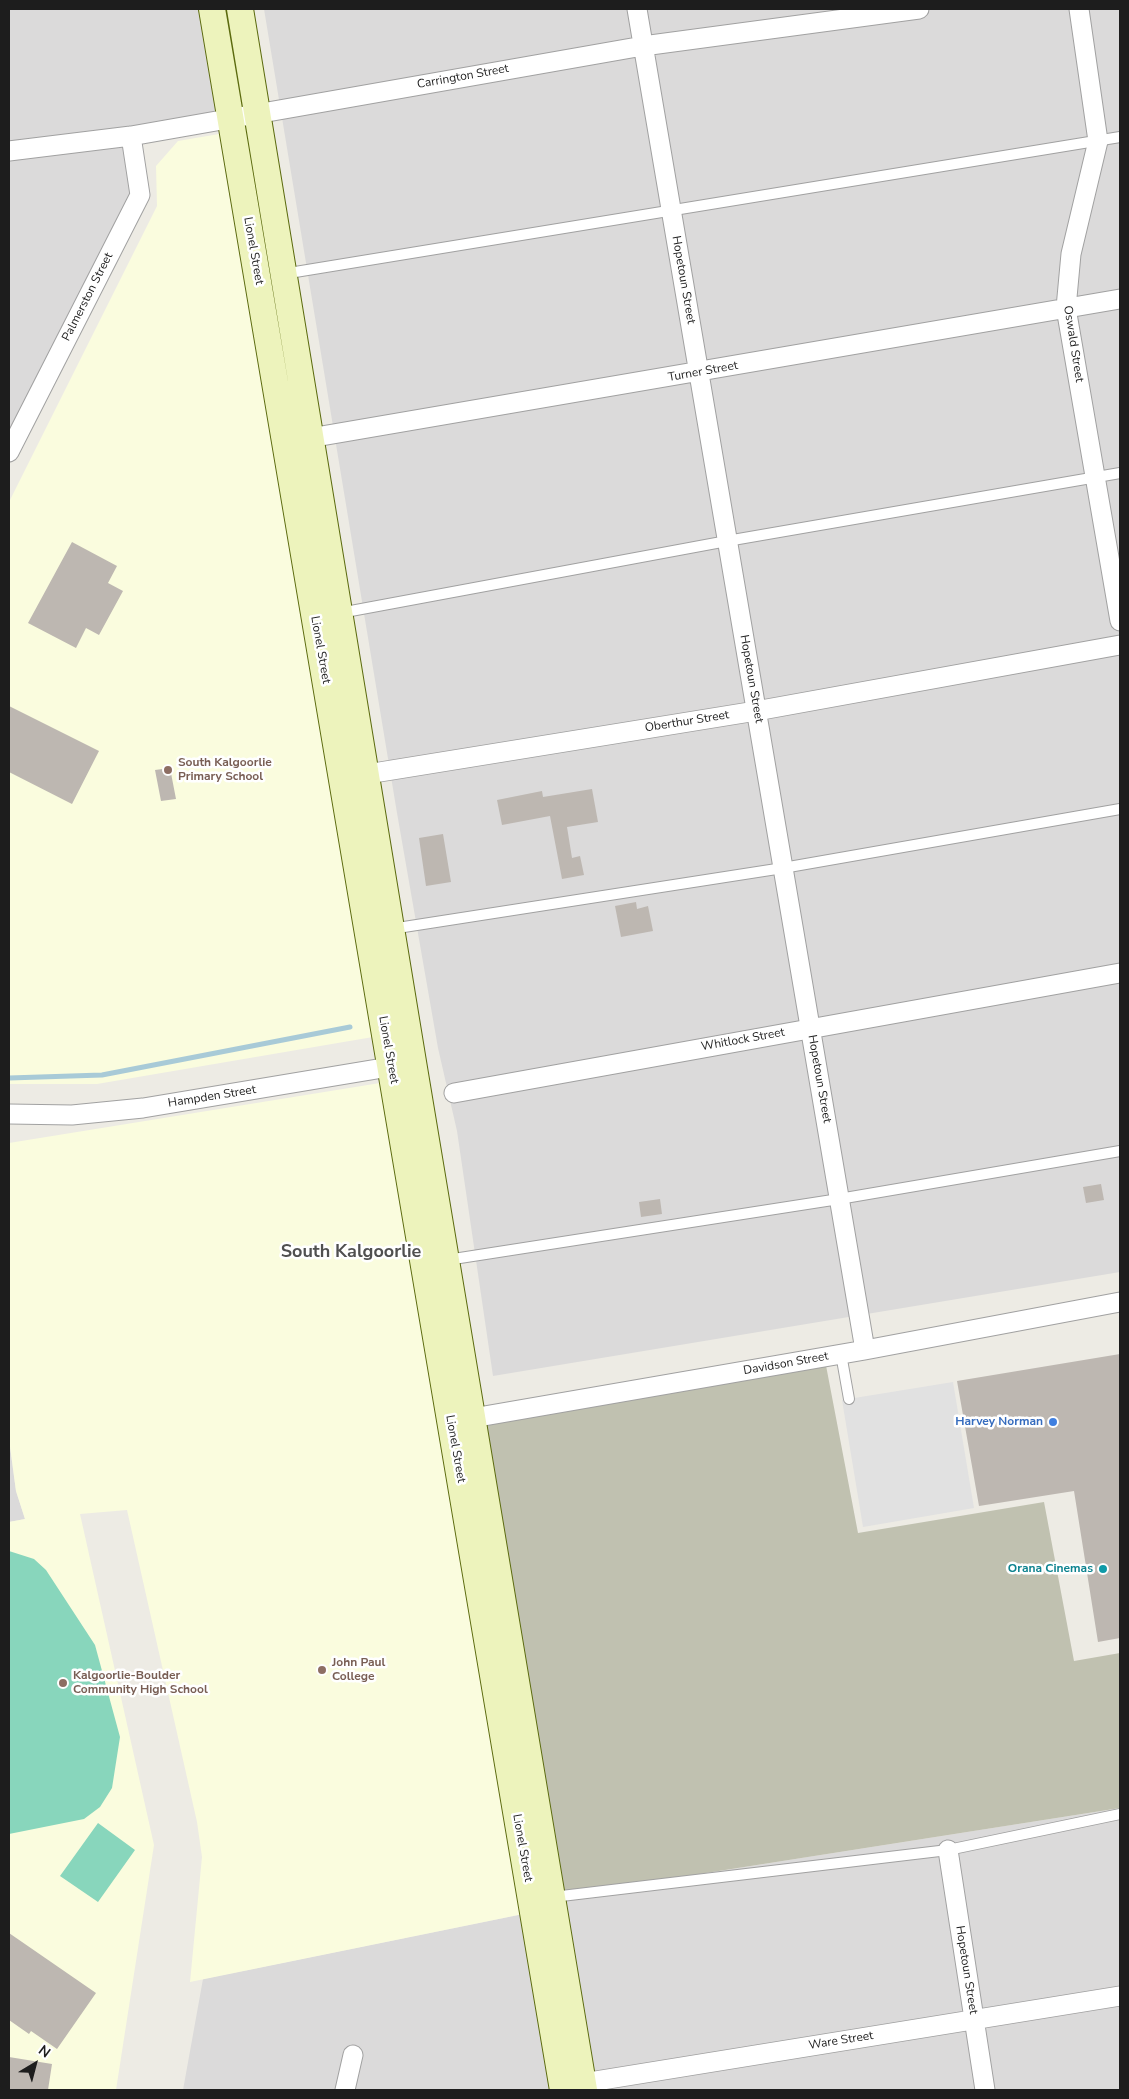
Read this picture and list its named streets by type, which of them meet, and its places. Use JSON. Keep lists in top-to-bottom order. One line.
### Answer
{"streets":{"street":["Carrington Street","Lionel Street","Hopetoun Street","Palmerston Street","Oswald Street","Turner Street","Oberthur Street","Whitlock Street","Hampden Street","Davidson Street","Ware Street"]},"crossings":[["Carrington Street","Lionel Street"],["Carrington Street","Hopetoun Street"],["Carrington Street","Palmerston Street"],["Lionel Street","Turner Street"],["Lionel Street","Oberthur Street"],["Lionel Street","Hampden Street"],["Lionel Street","Davidson Street"],["Lionel Street","Ware Street"],["Hopetoun Street","Turner Street"],["Hopetoun Street","Oberthur Street"],["Hopetoun Street","Whitlock Street"],["Hopetoun Street","Davidson Street"],["Hopetoun Street","Ware Street"],["Oswald Street","Turner Street"]],"districts":["South Kalgoorlie"],"places":["South Kalgoorlie Primary School","Harvey Norman","Orana Cinemas","John Paul College","Kalgoorlie-Boulder Community High School"],"north":"top right"}
